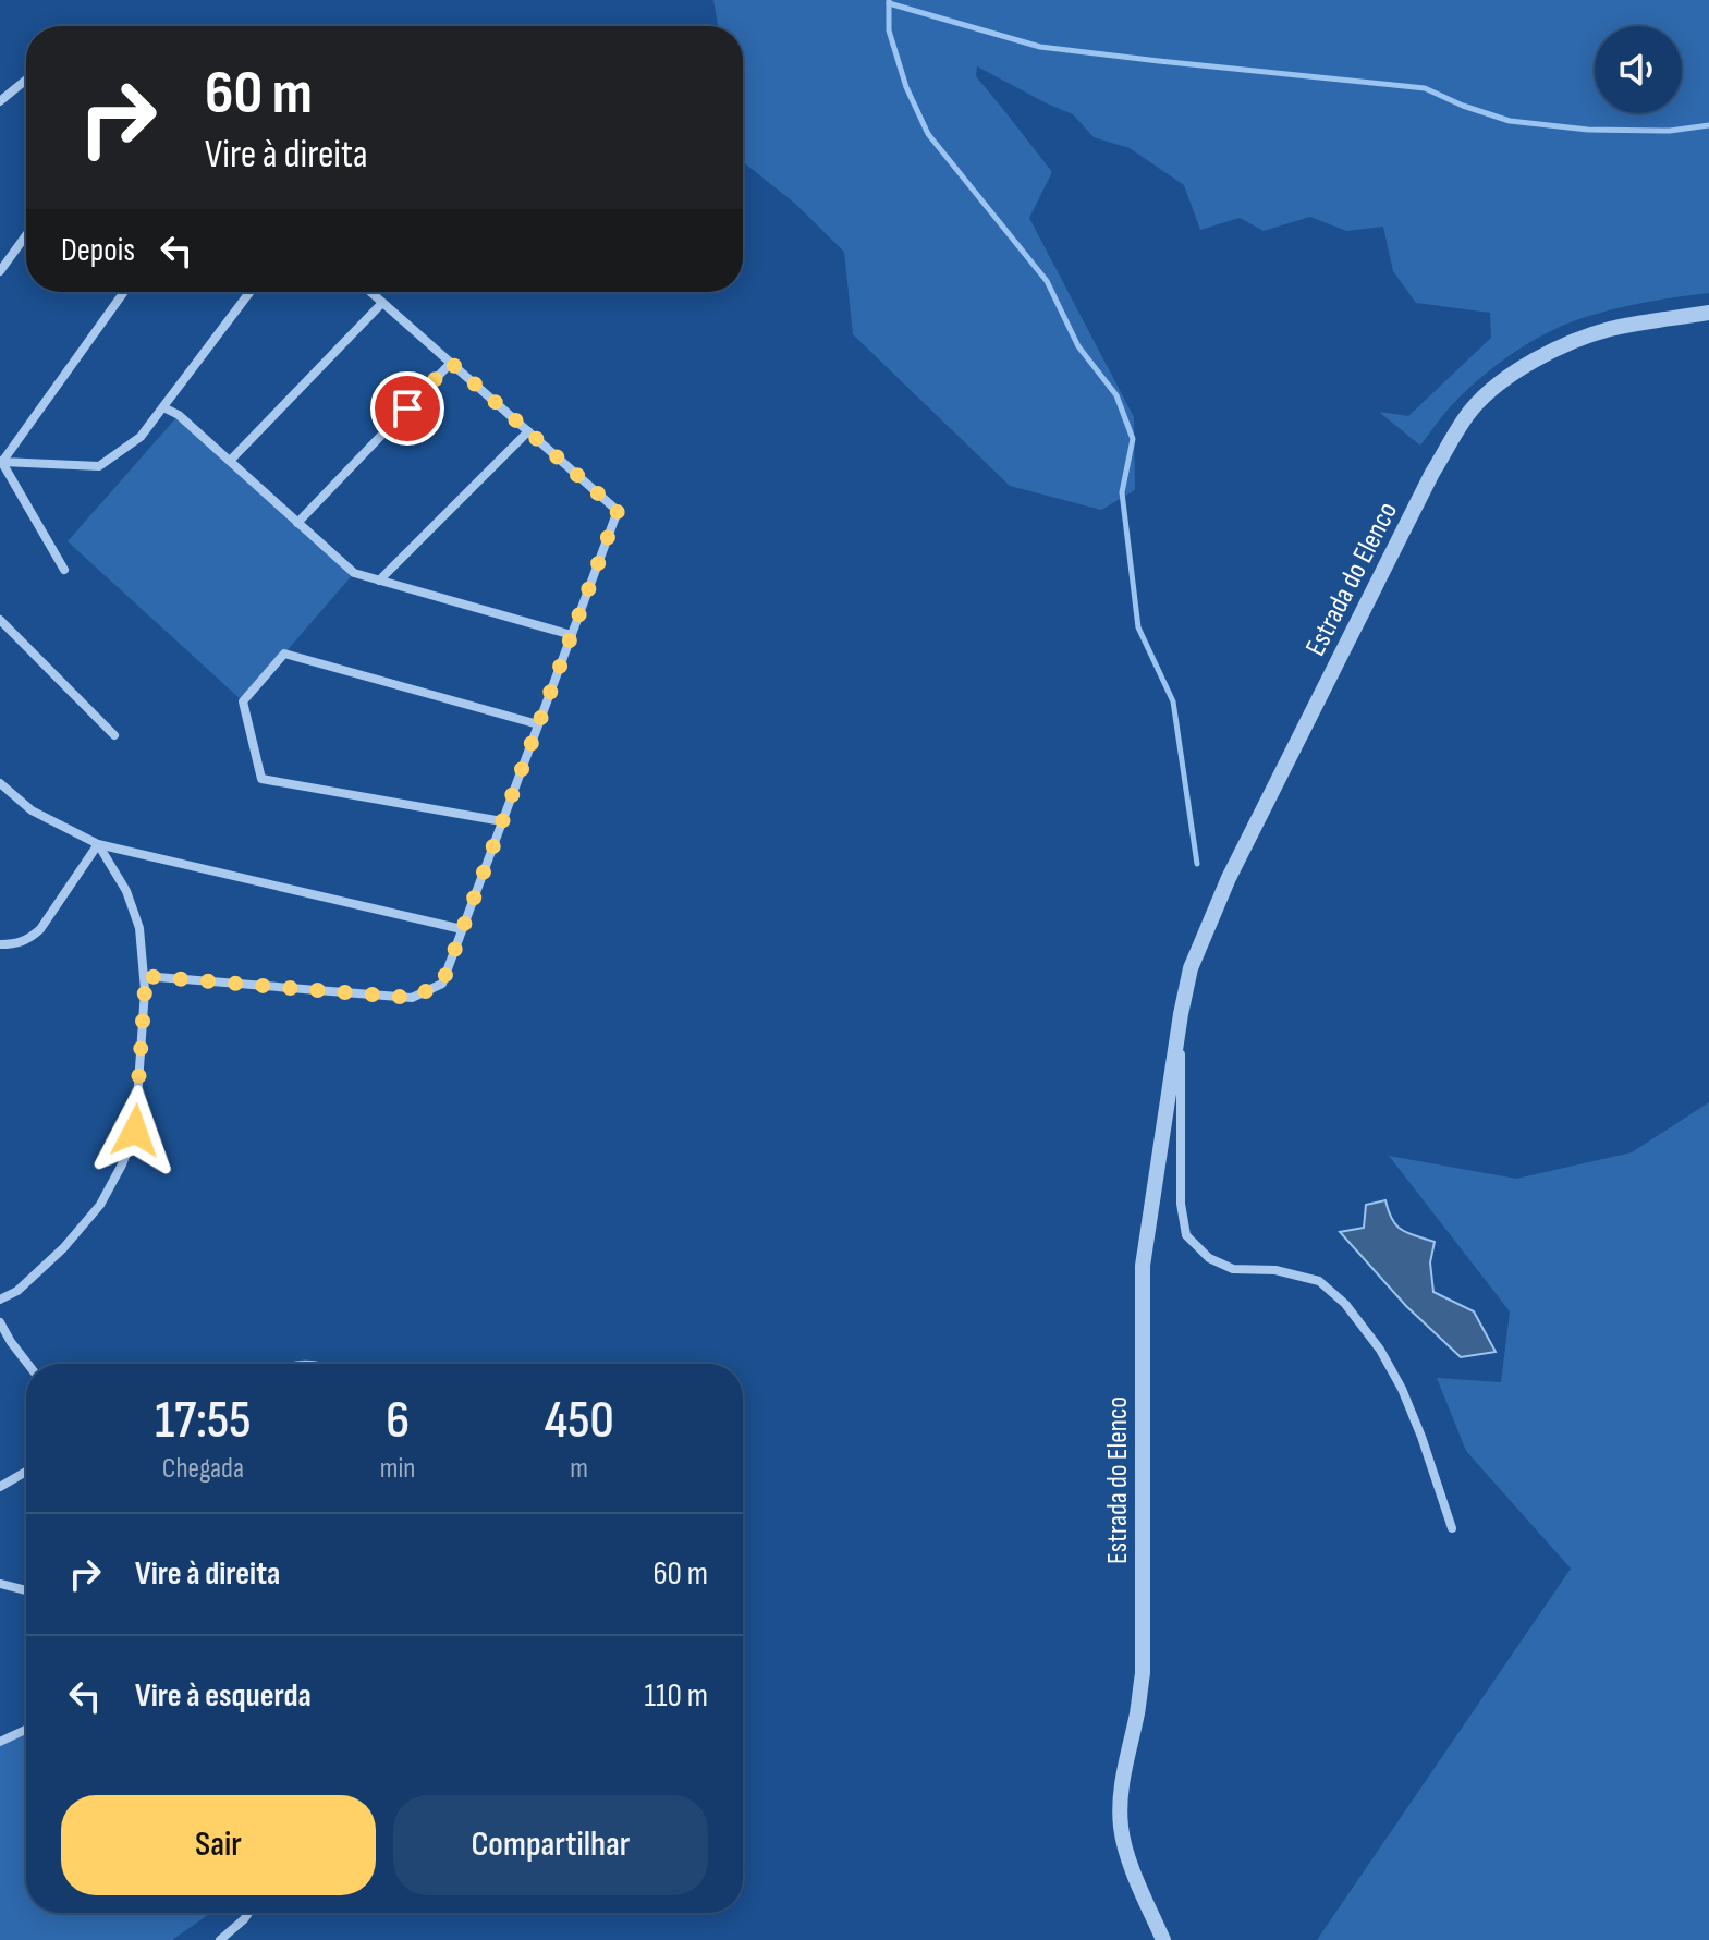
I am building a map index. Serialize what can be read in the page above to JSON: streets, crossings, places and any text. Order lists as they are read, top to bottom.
{
  "streets": {
    "street": ["Estrada do Elenco"]
  },
  "page": {
    "turn": ["60 m", "Vire à direita"],
    "then": "Depois",
    "eta": [
      "17:55",
      "Chegada",
      "6",
      "min",
      "450",
      "m"
    ],
    "list": [
      {
        "name": "Vire à direita",
        "value": "60 m"
      },
      {
        "name": "Vire à esquerda",
        "value": "110 m"
      }
    ],
    "buttons": ["Sair", "Compartilhar"]
  }
}
